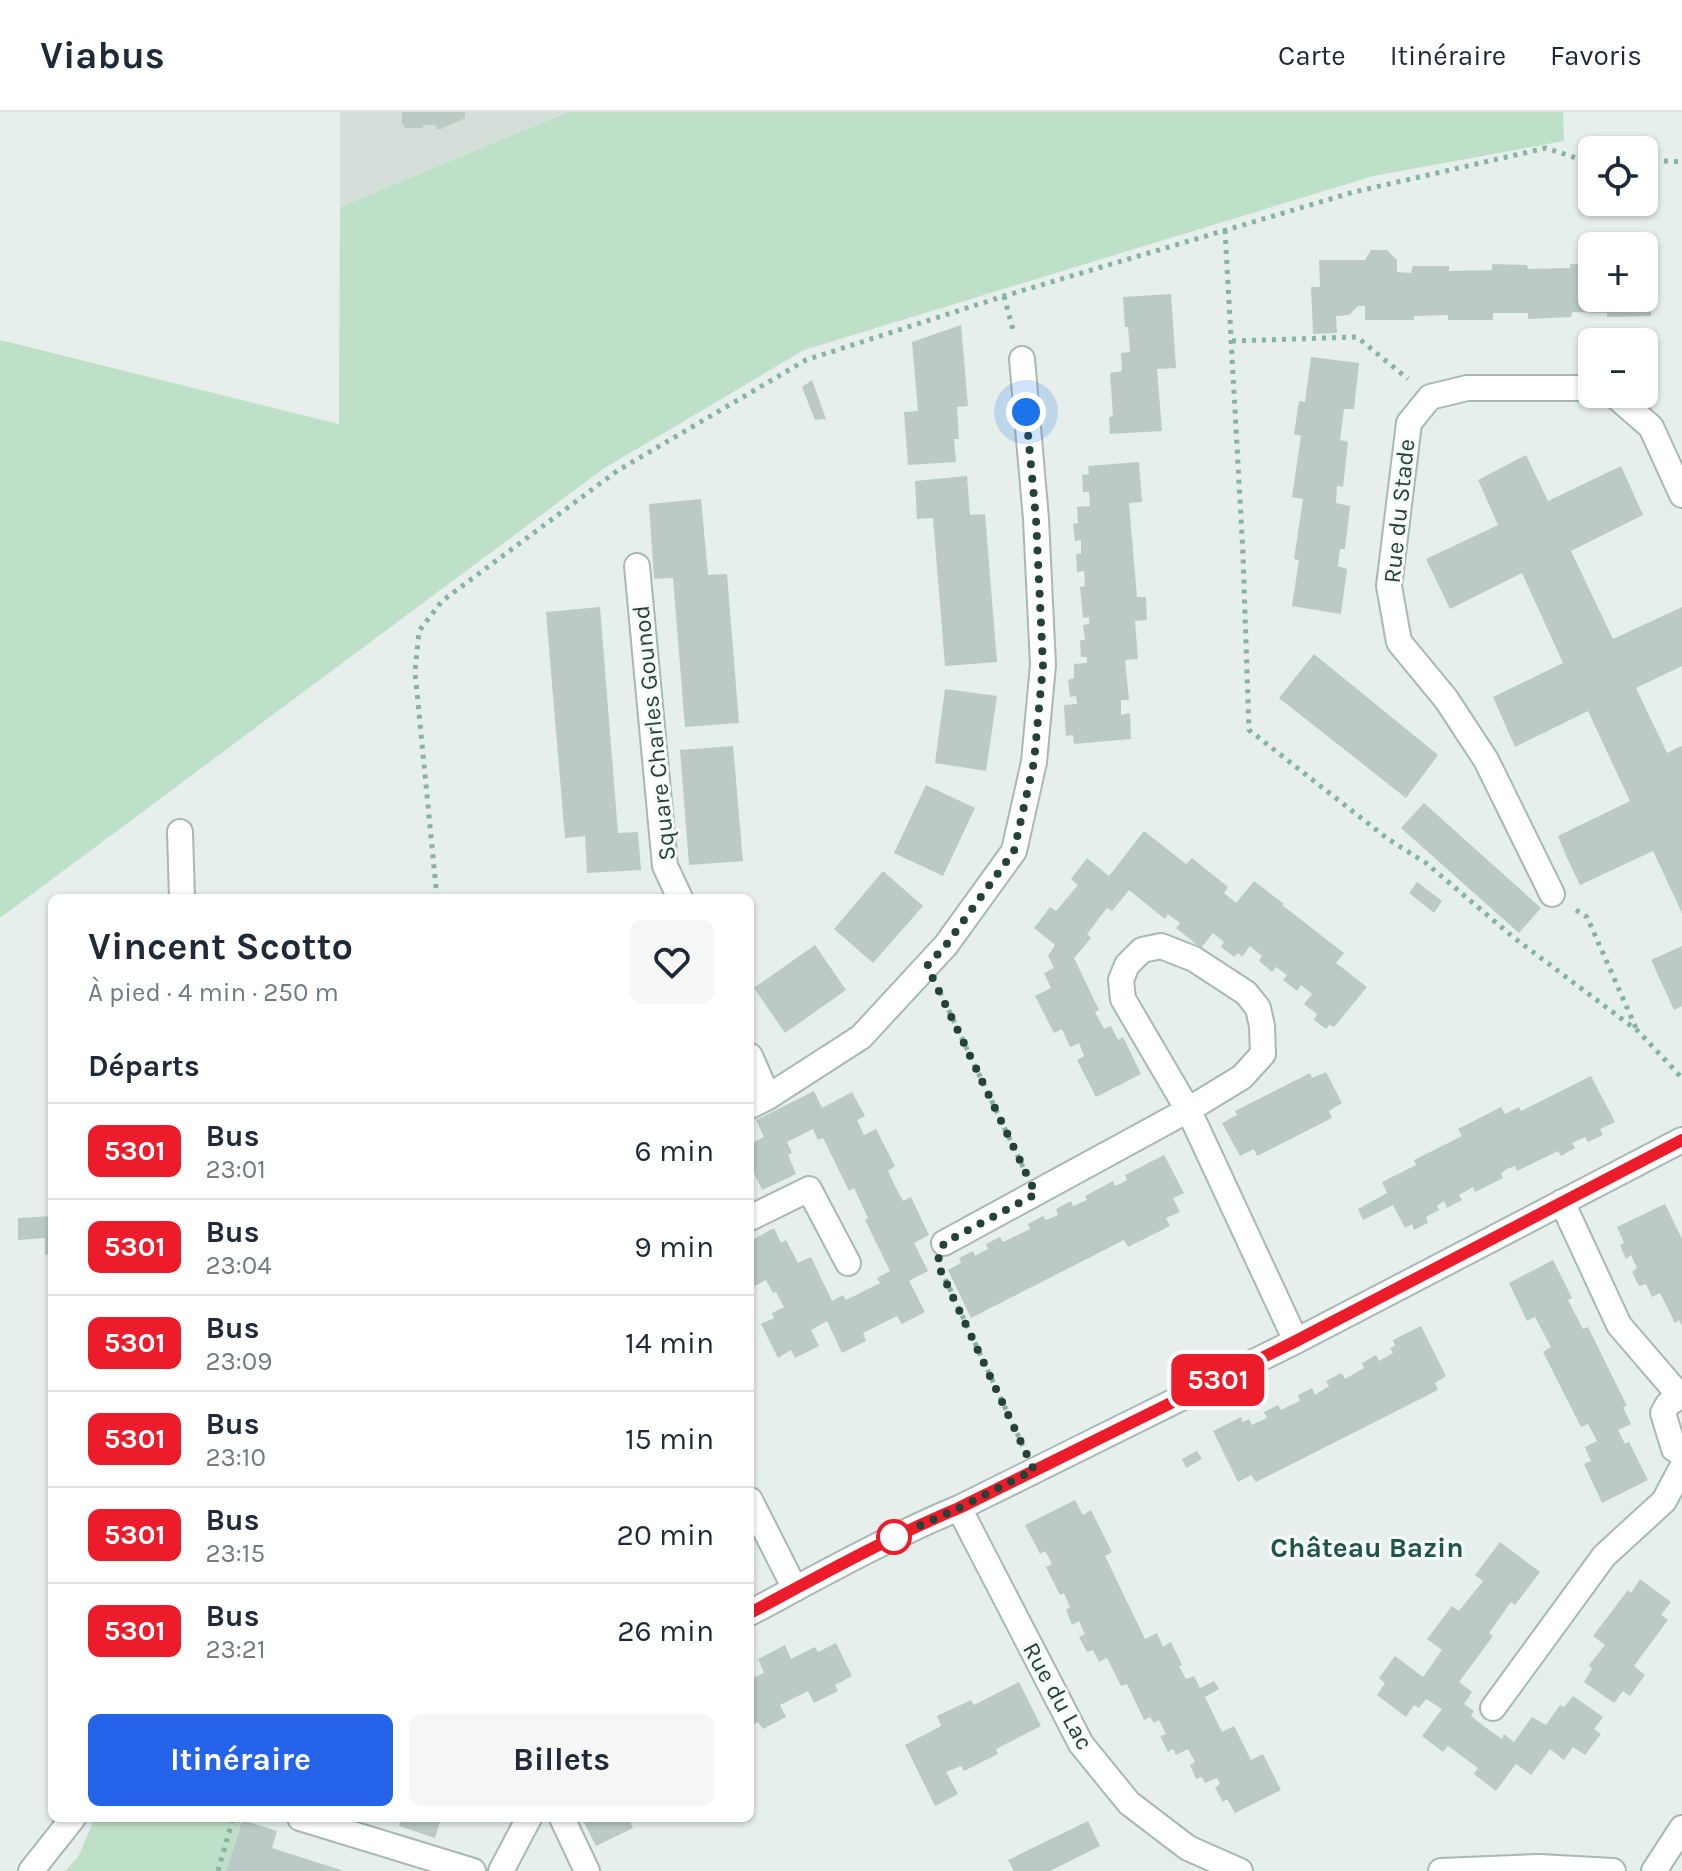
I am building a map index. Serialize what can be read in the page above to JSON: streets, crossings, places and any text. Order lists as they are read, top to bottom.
{
  "streets": {
    "street": ["Rue du Stade", "Square Charles Gounod", "Rue du Lac"]
  },
  "districts": ["Château Bazin"],
  "lines": ["bus line 5301"],
  "page": {
    "header": "Viabus",
    "nav": ["Carte", "Itinéraire", "Favoris"],
    "on_map": "5301",
    "map_buttons": ["+", "−"],
    "heading": [
      ["Vincent Scotto", "À pied · 4 min · 250 m"],
      "Départs"
    ],
    "list": [
      {
        "mark": "5301",
        "name": "Bus",
        "note": "23:01",
        "value": "6 min"
      },
      {
        "mark": "5301",
        "name": "Bus",
        "note": "23:04",
        "value": "9 min"
      },
      {
        "mark": "5301",
        "name": "Bus",
        "note": "23:09",
        "value": "14 min"
      },
      {
        "mark": "5301",
        "name": "Bus",
        "note": "23:10",
        "value": "15 min"
      },
      {
        "mark": "5301",
        "name": "Bus",
        "note": "23:15",
        "value": "20 min"
      },
      {
        "mark": "5301",
        "name": "Bus",
        "note": "23:21",
        "value": "26 min"
      }
    ],
    "buttons": ["Itinéraire", "Billets"]
  }
}
